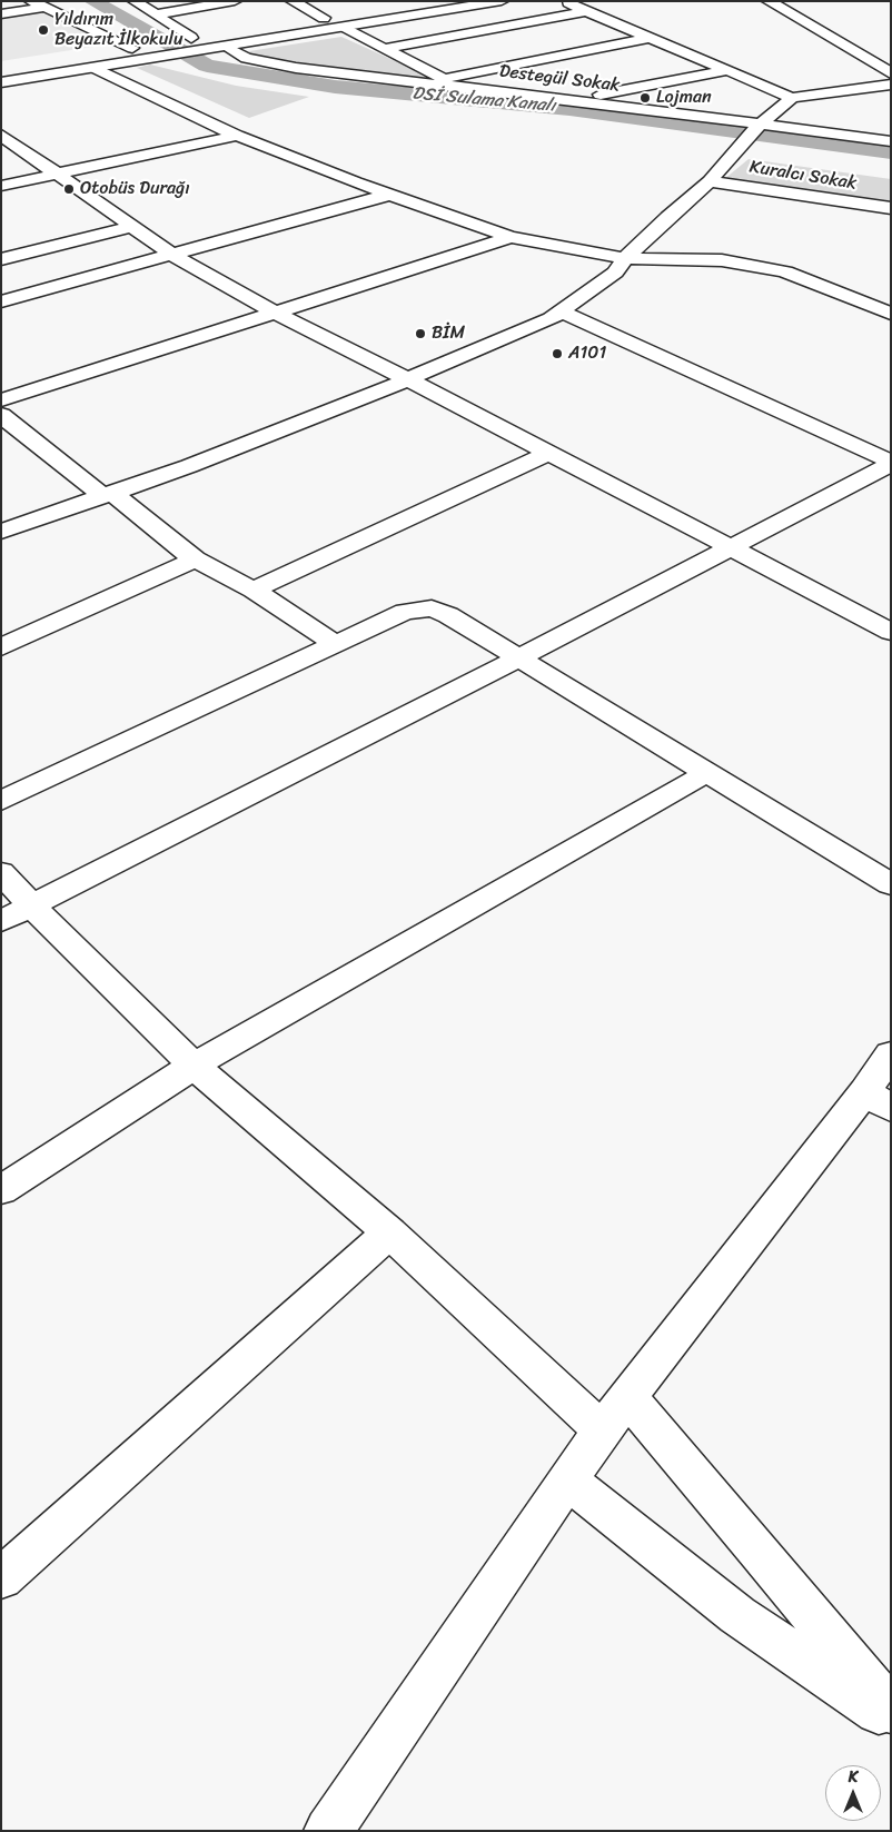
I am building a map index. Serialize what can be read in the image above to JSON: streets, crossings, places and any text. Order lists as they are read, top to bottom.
{
  "streets": {
    "street": ["Destegül Sokak", "Kuralcı Sokak"]
  },
  "water": ["DSİ Sulama Kanalı"],
  "places": [
    "Yıldırım Beyazıt İlkokulu",
    "Lojman",
    "Otobüs Durağı",
    "BİM",
    "A101"
  ],
  "north": "top"
}
